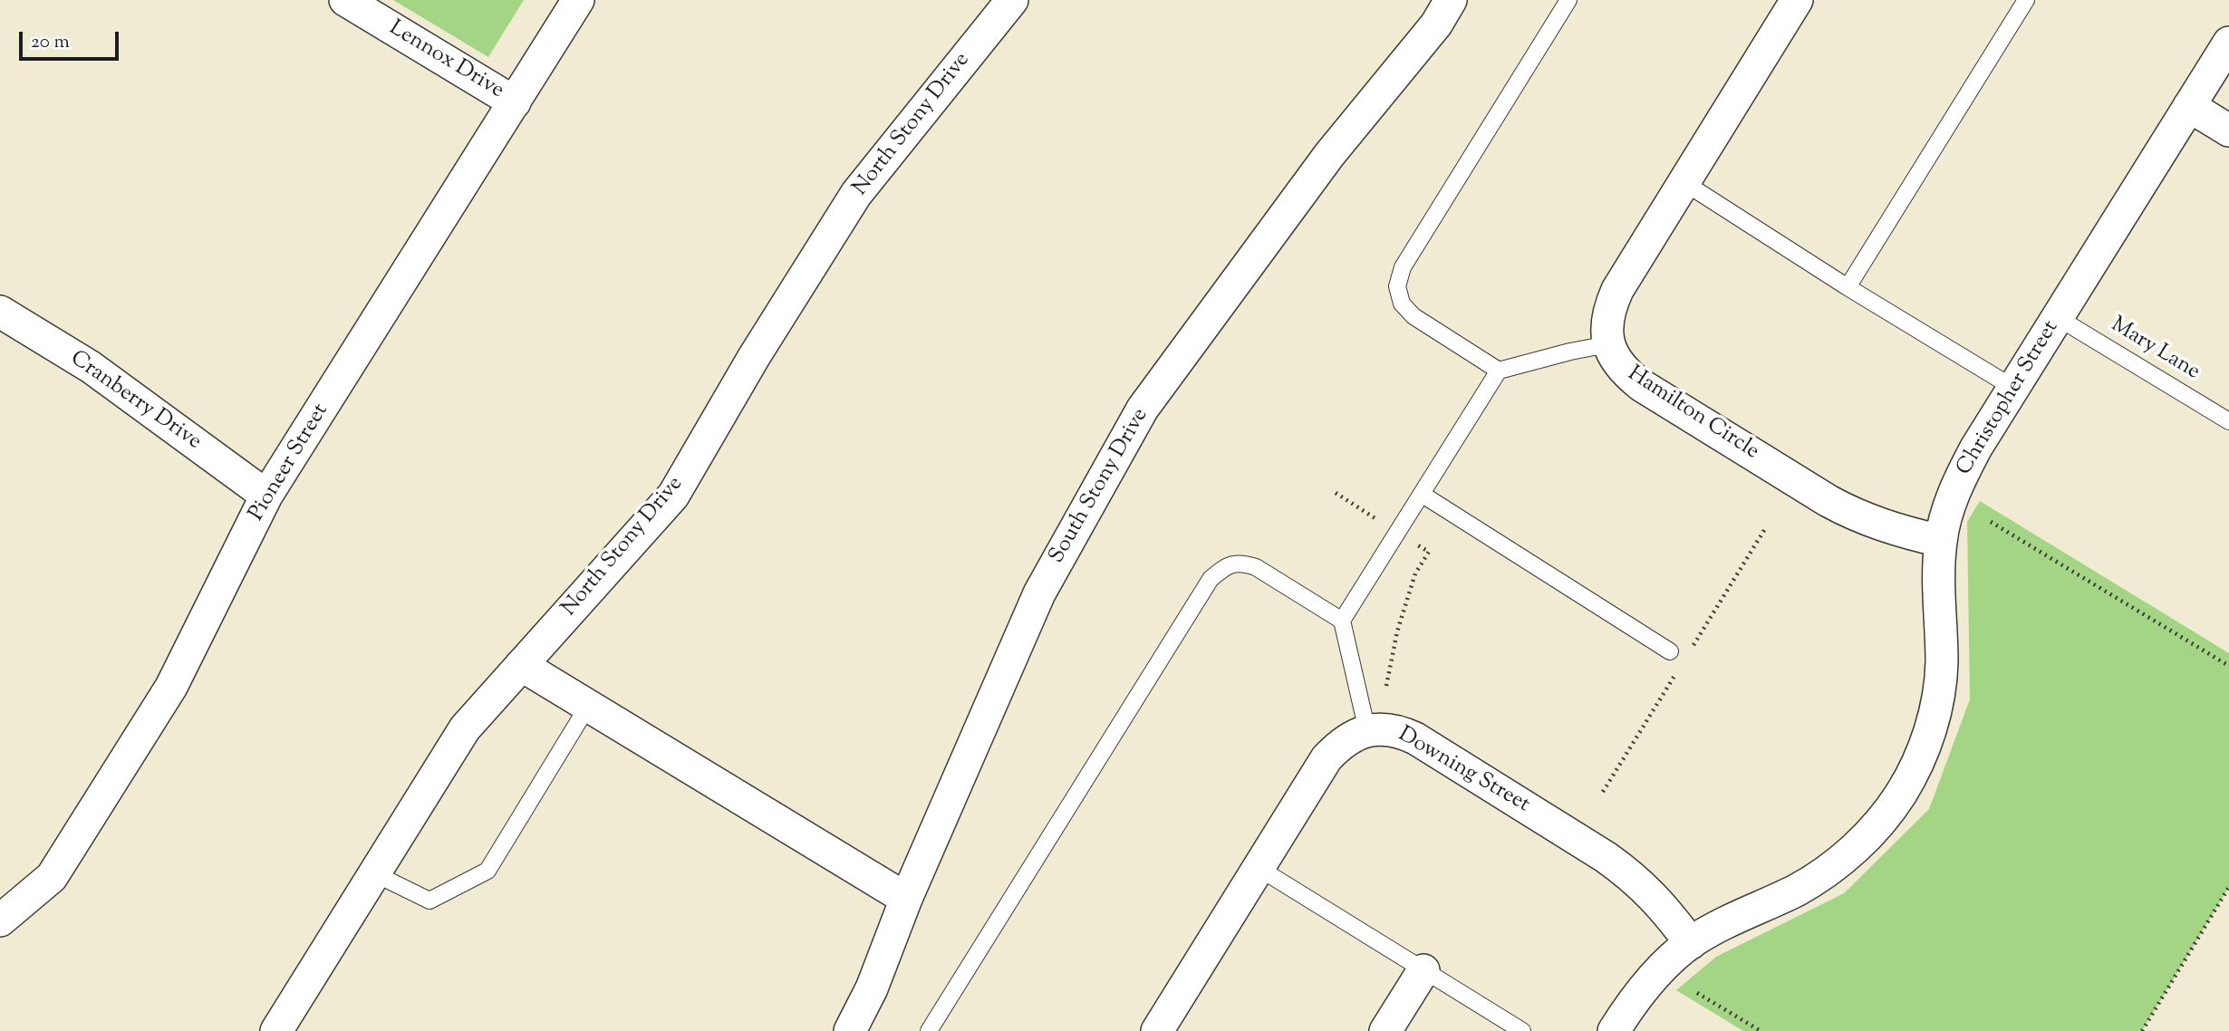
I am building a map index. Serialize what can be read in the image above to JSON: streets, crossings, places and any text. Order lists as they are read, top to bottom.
{
  "streets": {
    "street": [
      "Lennox Drive",
      "North Stony Drive",
      "Christopher Street",
      "Cranberry Drive",
      "Hamilton Circle",
      "Pioneer Street",
      "South Stony Drive",
      "Downing Street"
    ],
    "lane": ["Mary Lane"]
  },
  "crossings": [
    ["Lennox Drive", "Pioneer Street"],
    ["Mary Lane", "Christopher Street"],
    ["Christopher Street", "Hamilton Circle"],
    ["Christopher Street", "Downing Street"],
    ["Cranberry Drive", "Pioneer Street"]
  ],
  "scale_bar": "20 m"
}
